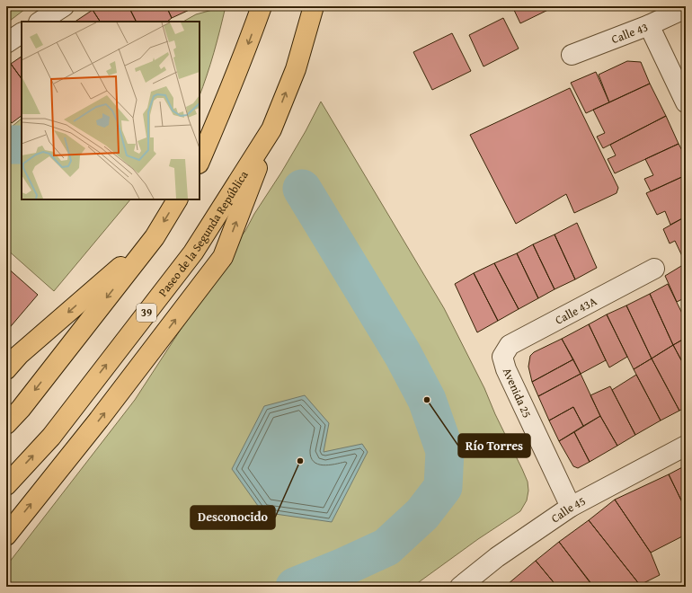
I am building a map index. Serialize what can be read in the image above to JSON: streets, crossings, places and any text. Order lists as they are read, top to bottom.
{
  "streets": {
    "highway": ["Paseo de la Segunda República", "39"],
    "street": [
      "Calle 43",
      "Calle 43A",
      "Avenida 25",
      "Calle 45"
    ]
  },
  "crossings": [
    ["Calle 43A", "Avenida 25"],
    ["Avenida 25", "Calle 45"]
  ],
  "places": ["Río Torres", "Desconocido"]
}
